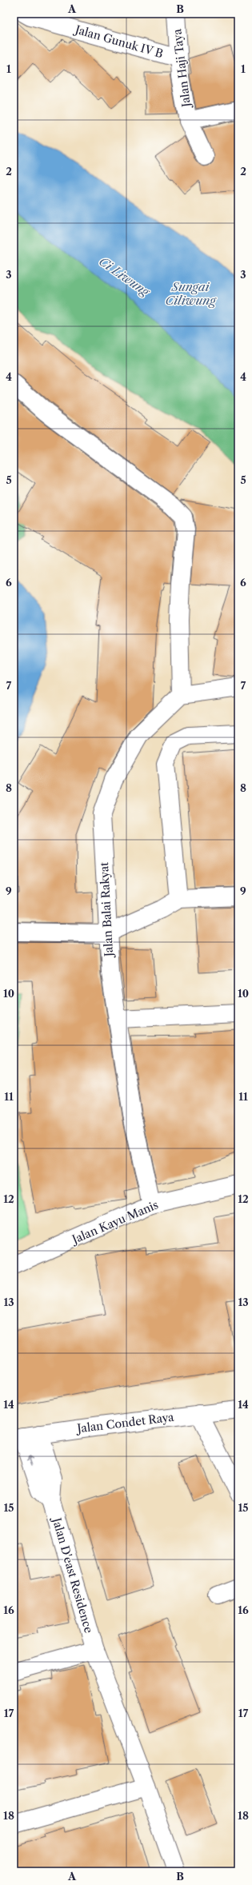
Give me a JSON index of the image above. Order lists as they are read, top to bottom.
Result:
{
  "streets": {
    "street": [
      "Jalan Gunuk IV B",
      "Jalan Haji Taya",
      "Jalan Balai Rakyat",
      "Jalan Kayu Manis",
      "Jalan Condet Raya",
      "Jalan D'east Residence"
    ]
  },
  "crossings": [
    ["Jalan Gunuk IV B", "Jalan Haji Taya"],
    ["Jalan Balai Rakyat", "Jalan Kayu Manis"],
    ["Jalan Condet Raya", "Jalan D'east Residence"]
  ],
  "water": ["Ci Liwung", "Sungai Ciliwung"],
  "grid": {
    "columns": ["A", "B"],
    "rows": [
      "1",
      "2",
      "3",
      "4",
      "5",
      "6",
      "7",
      "8",
      "9",
      "10",
      "11",
      "12",
      "13",
      "14",
      "15",
      "16",
      "17",
      "18"
    ]
  }
}
